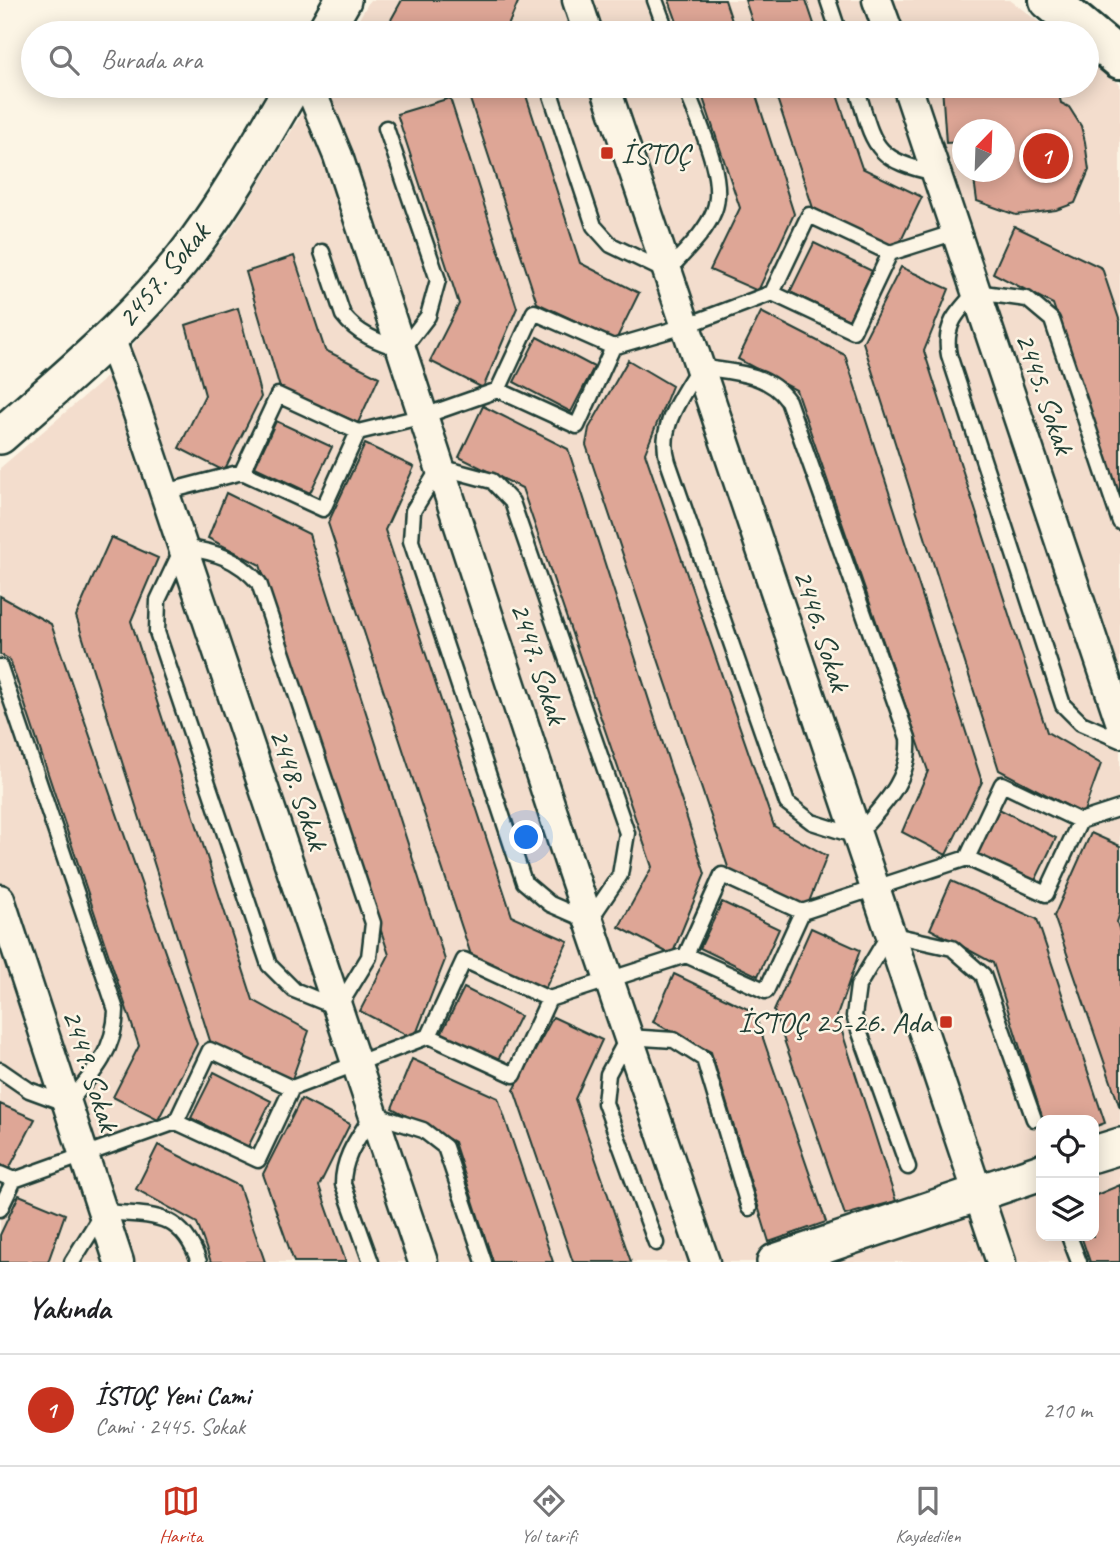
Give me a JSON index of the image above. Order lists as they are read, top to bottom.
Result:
{
  "streets": {
    "street": [
      "2457. Sokak",
      "2445. Sokak",
      "2446. Sokak",
      "2447. Sokak",
      "2448. Sokak",
      "2449. Sokak"
    ]
  },
  "crossings": [
    ["2457. Sokak", "2448. Sokak"]
  ],
  "places": {
    "transit": ["İSTOÇ", "İSTOÇ 25-26. Ada"]
  },
  "north": "top right",
  "page": {
    "search": "Burada ara",
    "pins": "1",
    "heading": "Yakında",
    "list": [
      {
        "mark": "1",
        "name": "İSTOÇ Yeni Cami",
        "note": "Cami · 2445. Sokak",
        "value": "210 m"
      }
    ],
    "nav": ["Harita", "Yol tarifi", "Kaydedilen"]
  }
}
